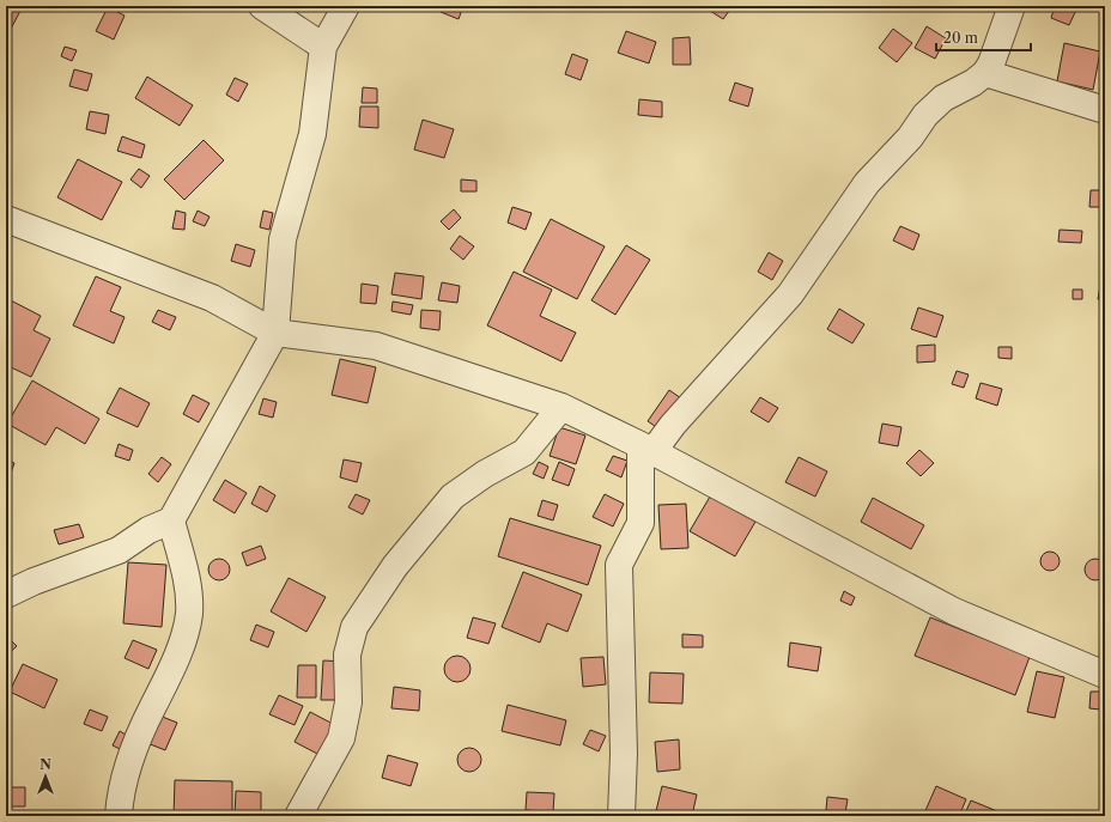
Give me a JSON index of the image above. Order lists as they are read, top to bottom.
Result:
{
  "scale_bar": "20 m",
  "north": "top"
}
